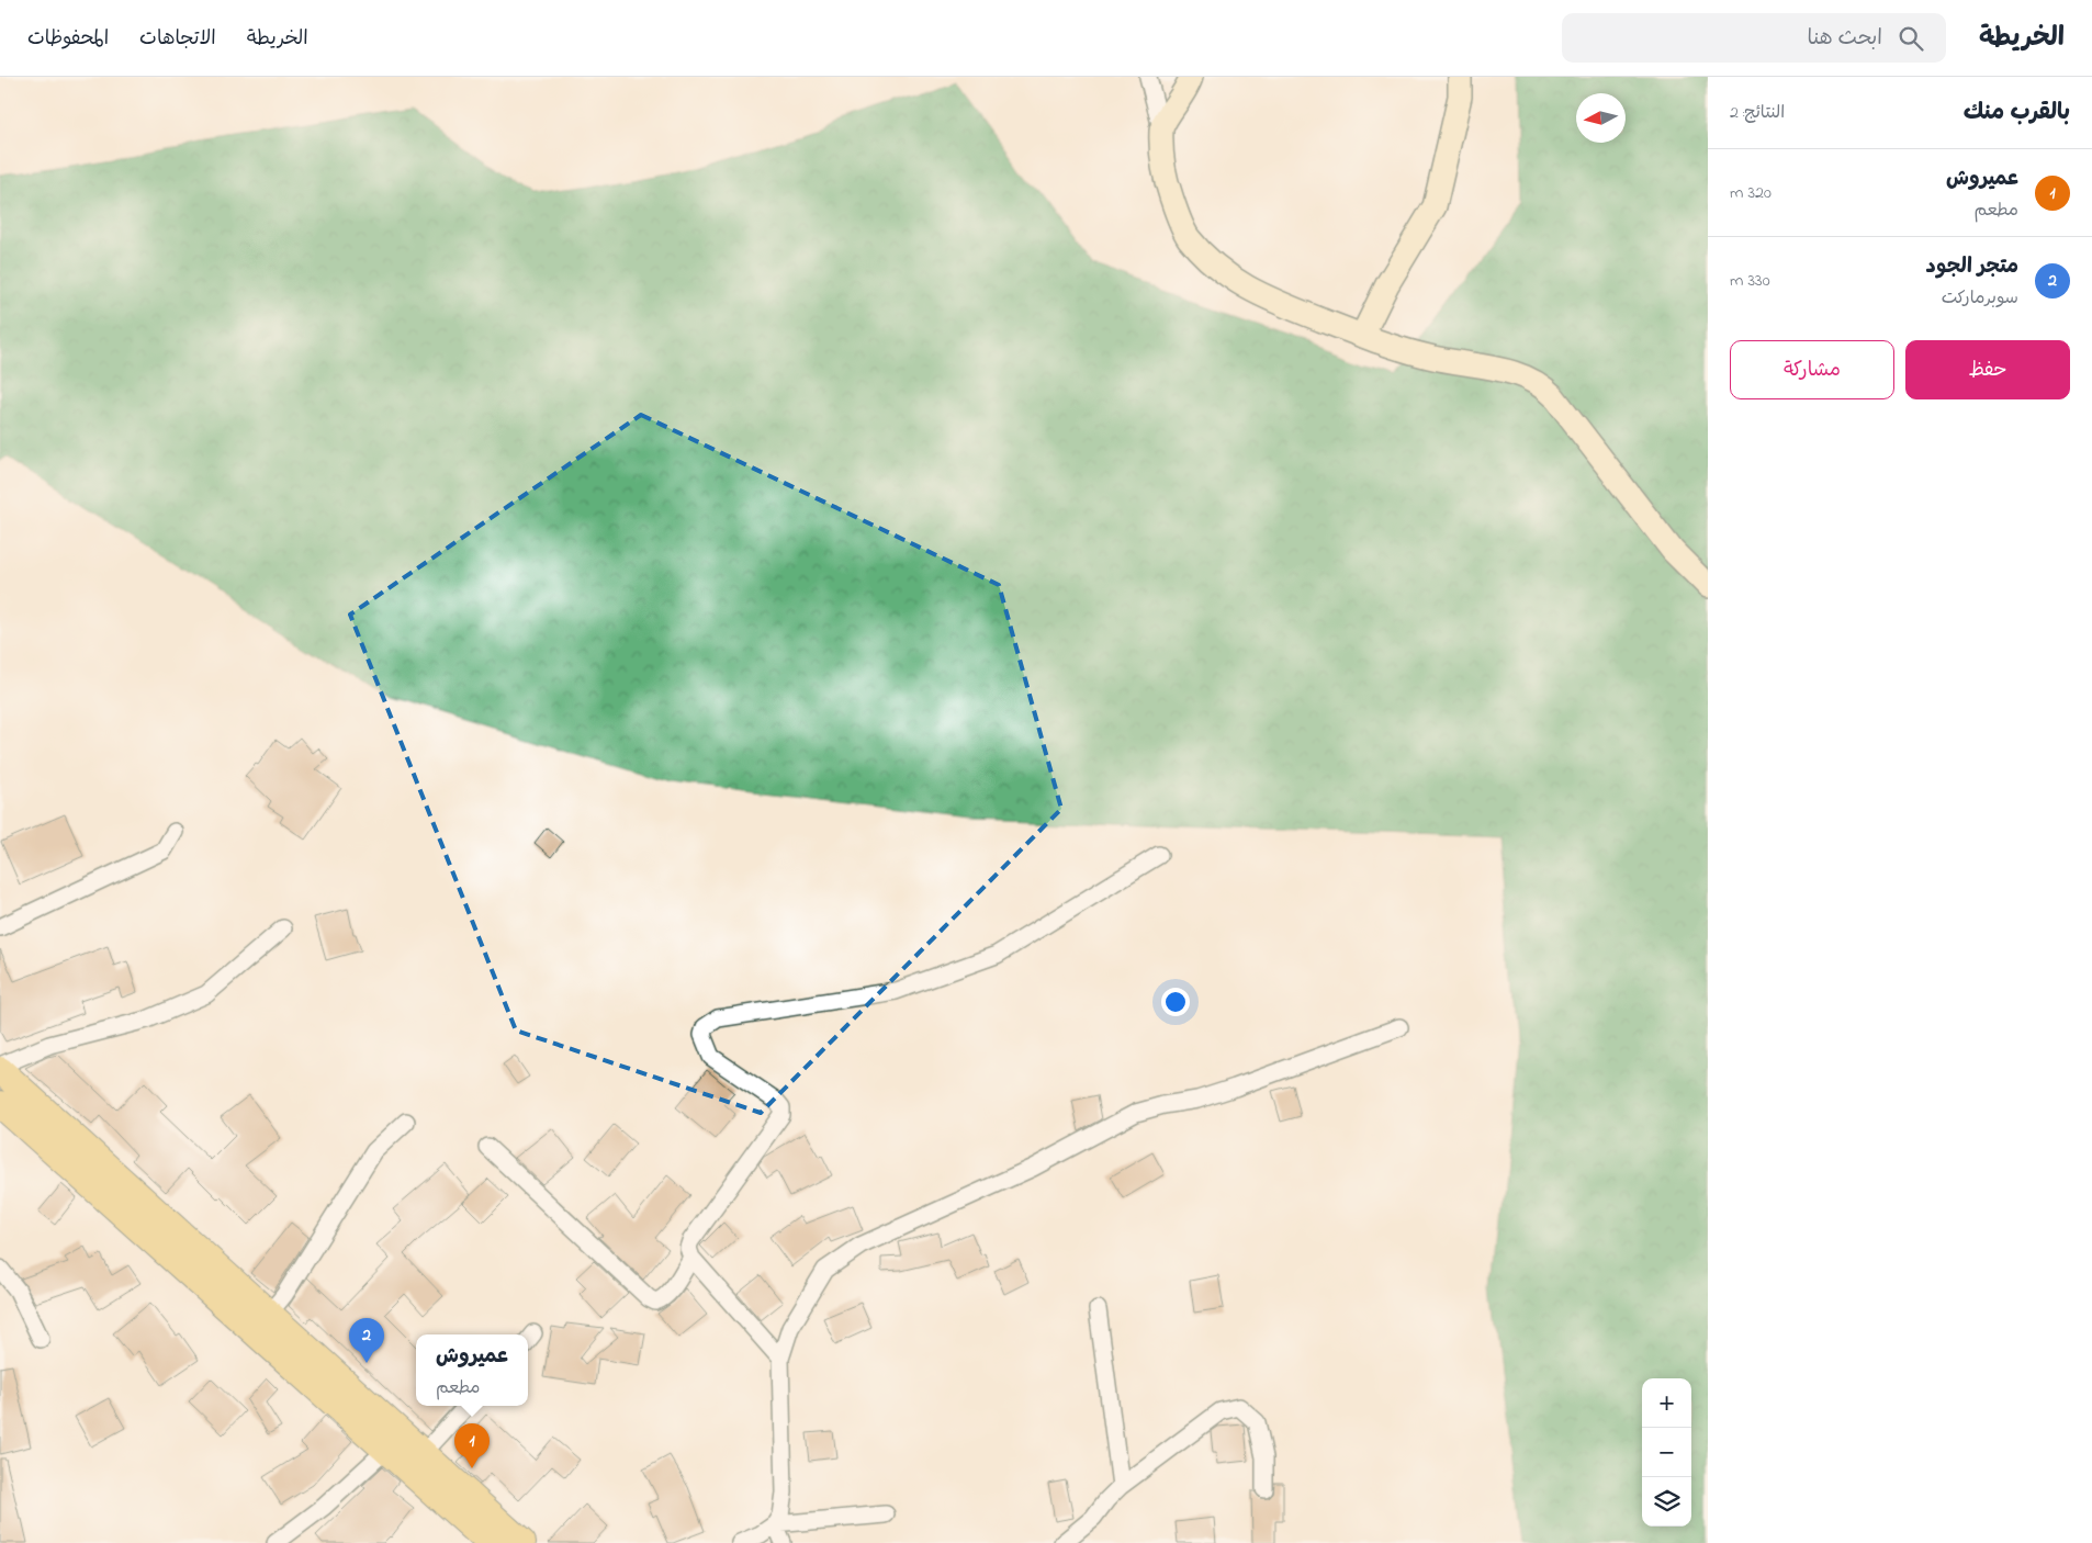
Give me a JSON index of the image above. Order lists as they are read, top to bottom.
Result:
{
  "north": "left",
  "page": {
    "header": "الخريطة",
    "search": "ابحث هنا",
    "nav": ["الخريطة", "الاتجاهات", "المحفوظات"],
    "heading": ["بالقرب منك", "النتائج: 2"],
    "list": [
      {
        "mark": "1",
        "name": "عميروش",
        "note": "مطعم",
        "value": "320 m"
      },
      {
        "mark": "2",
        "name": "متجر الجود",
        "note": "سوبرماركت",
        "value": "330 m"
      }
    ],
    "buttons": ["حفظ", "مشاركة"],
    "pins": ["2", "1"],
    "popup": ["عميروش", "مطعم"],
    "map_buttons": ["+", "−"]
  }
}
